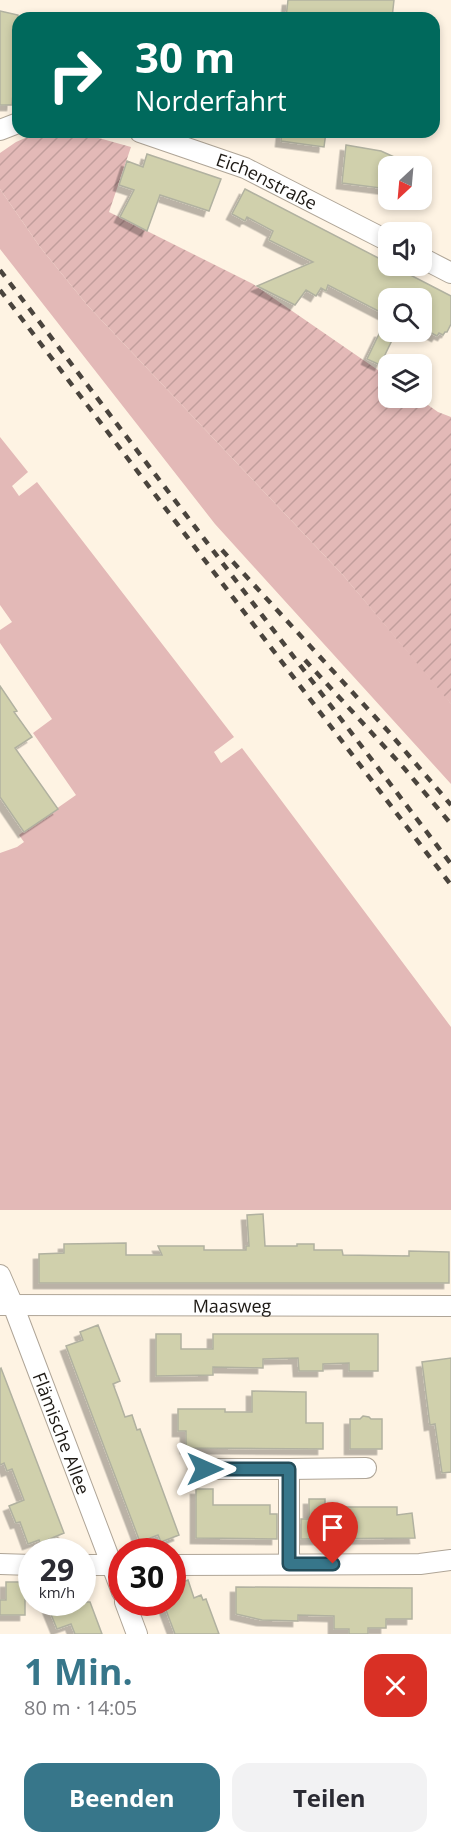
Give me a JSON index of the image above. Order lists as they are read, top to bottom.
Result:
{
  "streets": {
    "street": ["Eichenstraße", "Maasweg", "Flämische Allee"]
  },
  "crossings": [
    ["Maasweg", "Flämische Allee"]
  ],
  "north": "bottom left",
  "page": {
    "turn": ["30 m", "Norderfahrt"],
    "speed": "29 km/h",
    "limit": "30",
    "heading": ["1 Min.", "80 m · 14:05"],
    "buttons": ["Beenden", "Teilen"]
  }
}
